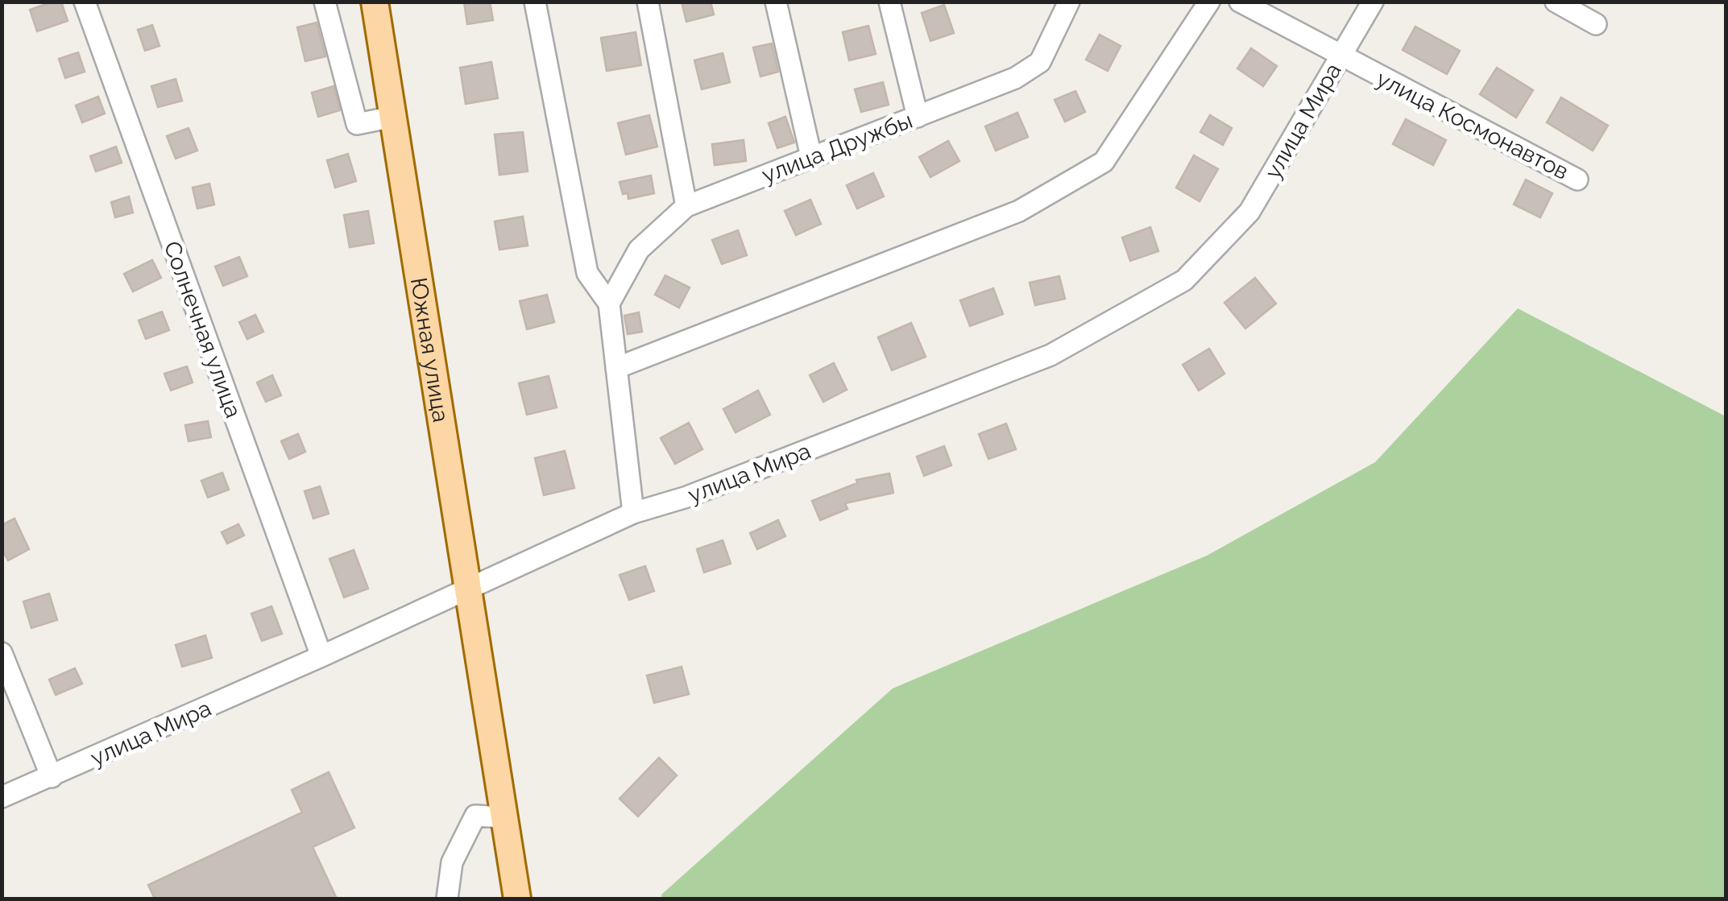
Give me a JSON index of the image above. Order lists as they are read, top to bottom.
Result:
{
  "streets": {
    "main road": ["Южная улица"],
    "street": [
      "улица Мира",
      "улица Космонавтов",
      "улица Дружбы",
      "Солнечная улица"
    ]
  },
  "crossings": [
    ["улица Мира", "улица Космонавтов"],
    ["улица Мира", "Солнечная улица"],
    ["улица Мира", "Южная улица"]
  ]
}
